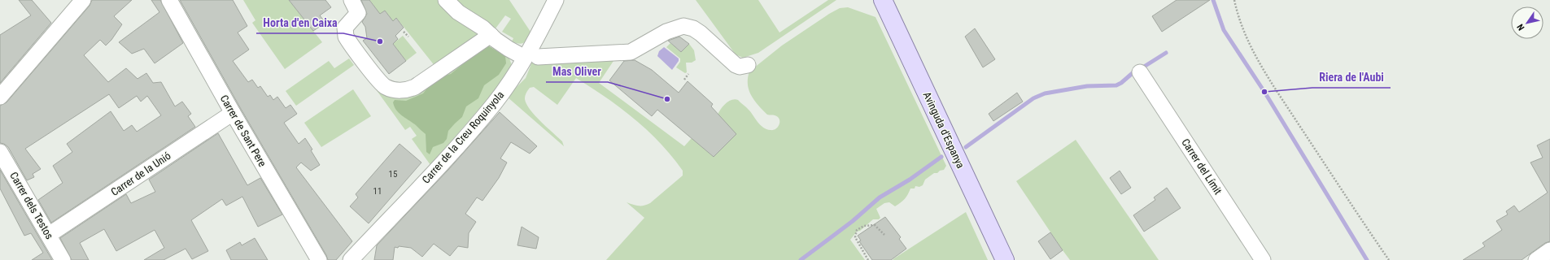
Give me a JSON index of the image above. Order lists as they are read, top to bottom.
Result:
{
  "streets": {
    "main road": ["Avinguda d'Espanya"],
    "street": [
      "Carrer de Sant Pere",
      "Carrer de la Creu Roquinyola",
      "Carrer del Límit",
      "Carrer de la Unió",
      "Carrer dels Testos"
    ]
  },
  "crossings": [
    ["Carrer de Sant Pere", "Carrer de la Unió"],
    ["Carrer de la Unió", "Carrer dels Testos"]
  ],
  "places": ["Horta d'en Caixa", "Riera de l'Aubi", "Mas Oliver"],
  "house_numbers": ["15", "11"],
  "north": "bottom left"
}
